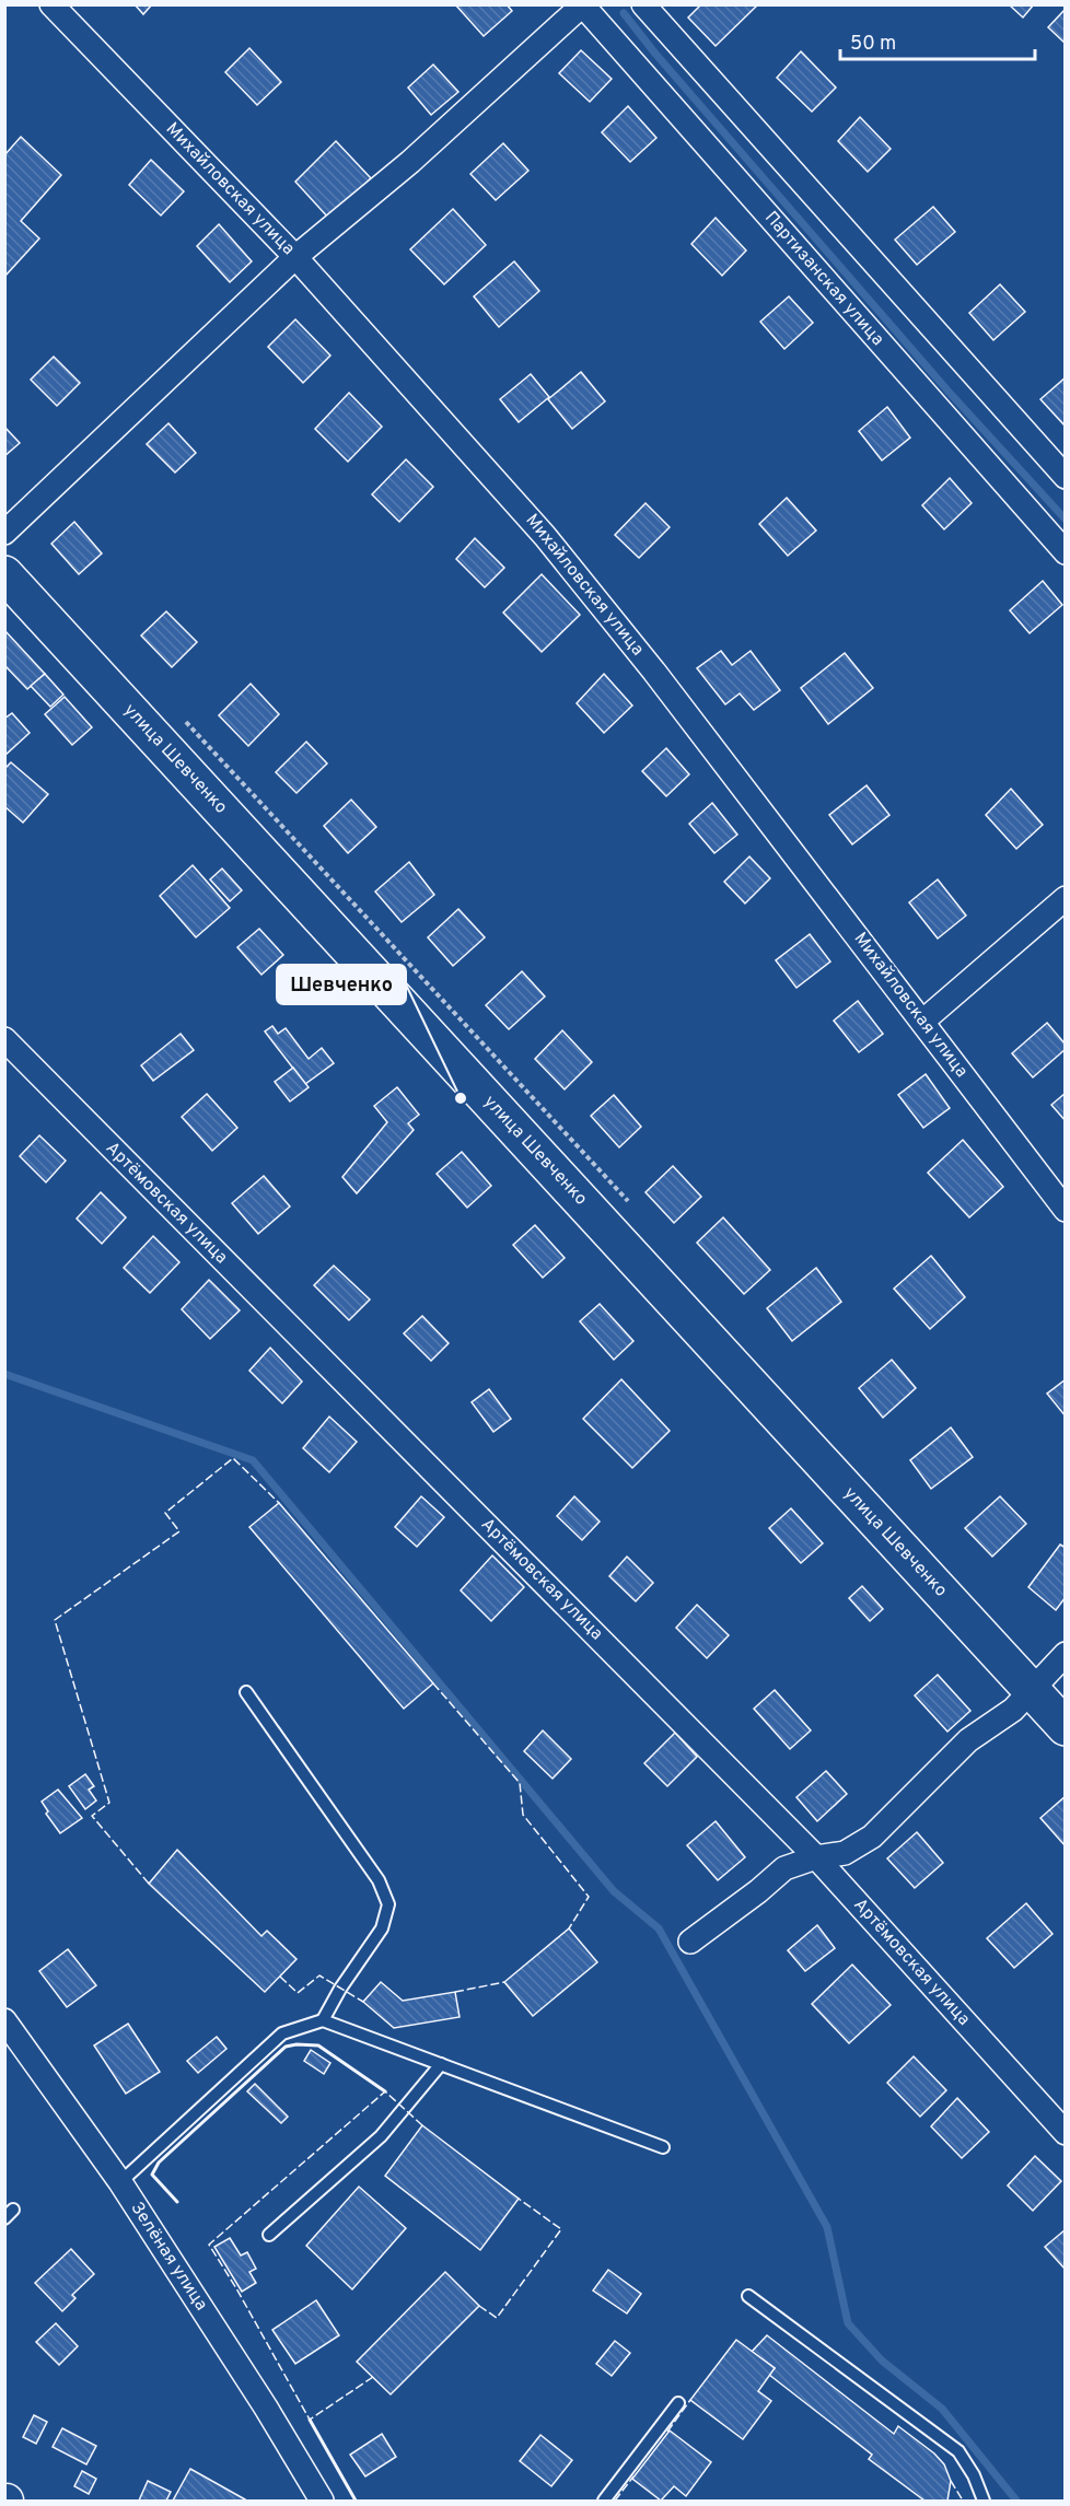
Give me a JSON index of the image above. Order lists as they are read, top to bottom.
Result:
{
  "streets": {
    "main road": ["улица Шевченко"],
    "street": [
      "Михайловская улица",
      "Партизанская улица",
      "Артёмовская улица",
      "Зелёная улица"
    ]
  },
  "places": ["Шевченко"],
  "scale_bar": "50 m"
}
